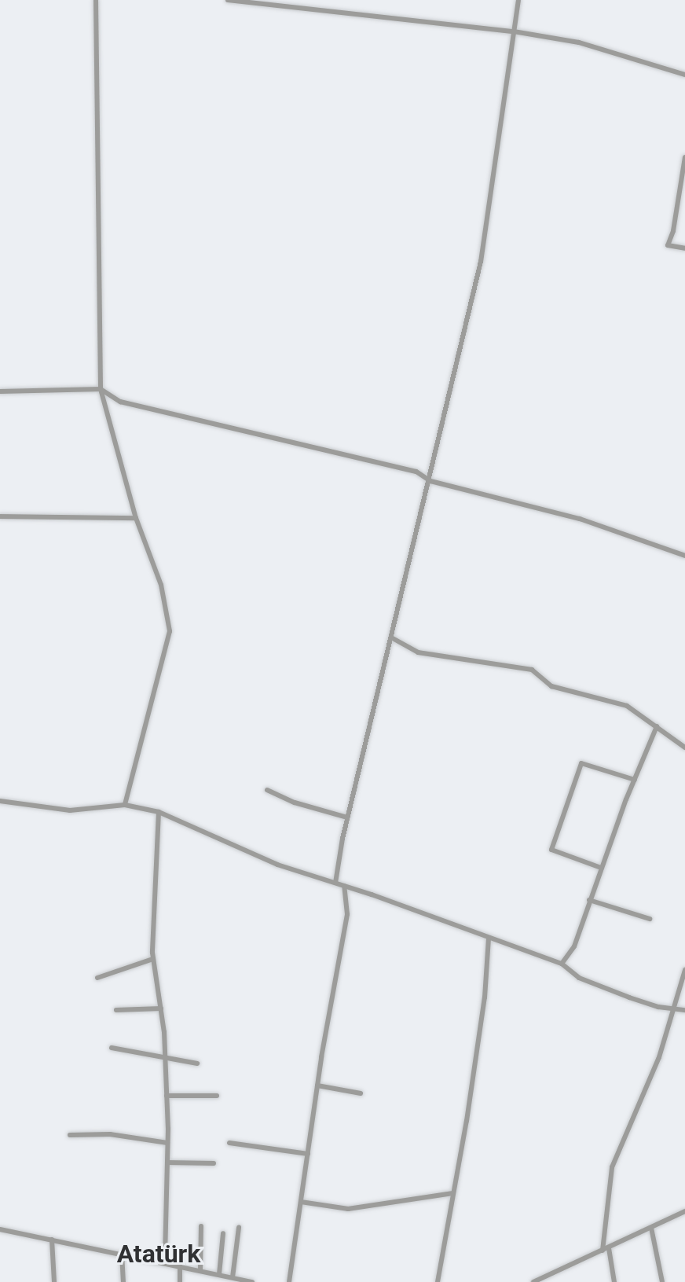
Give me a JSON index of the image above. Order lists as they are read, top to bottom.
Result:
{
  "districts": ["Atatürk"]
}
